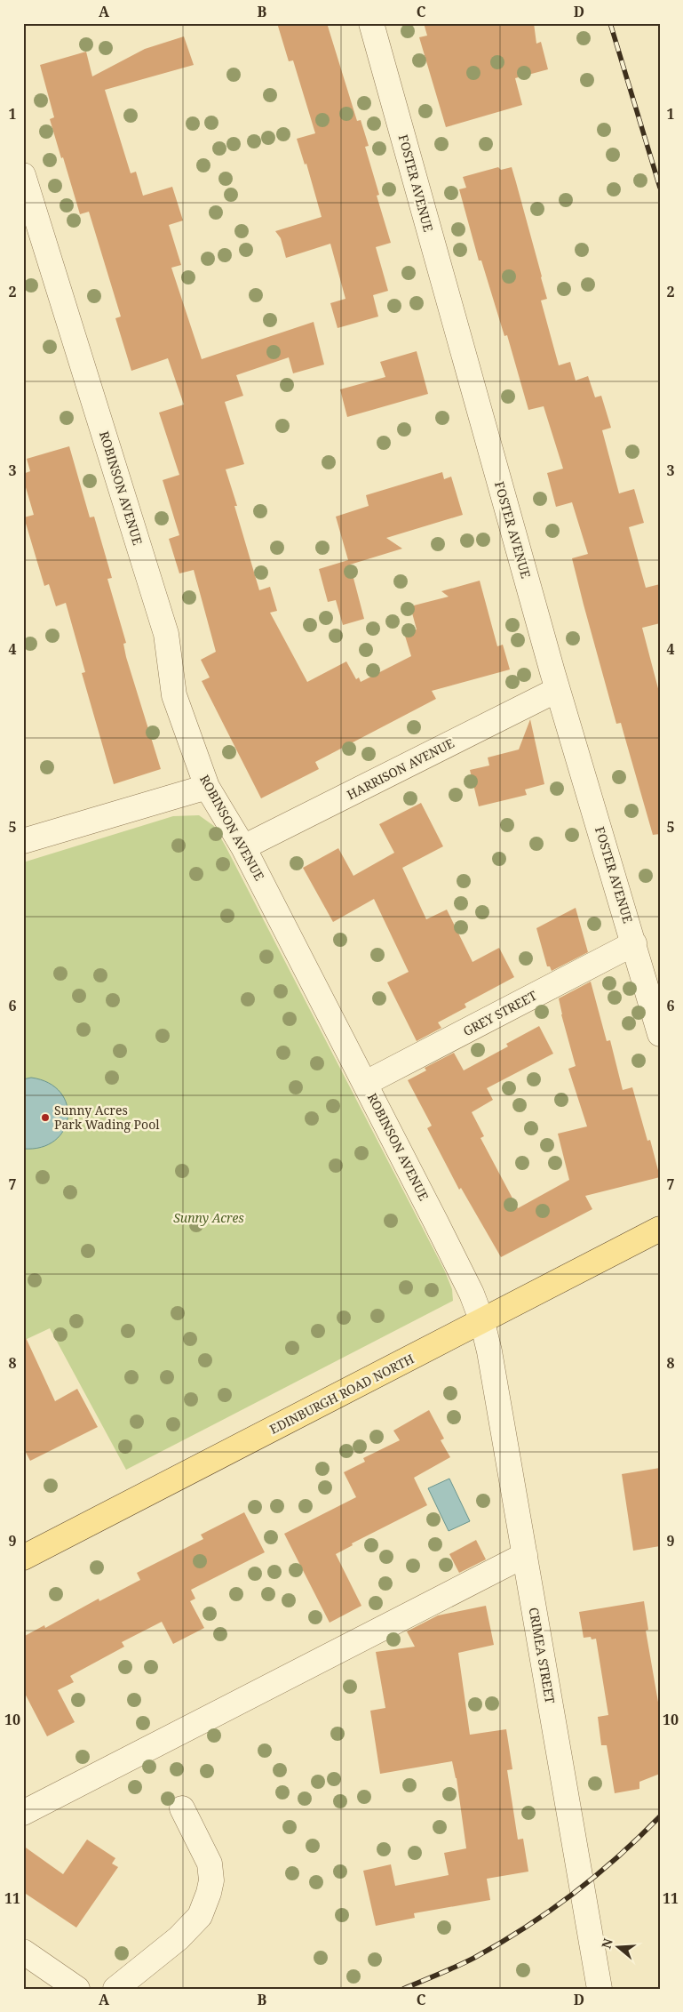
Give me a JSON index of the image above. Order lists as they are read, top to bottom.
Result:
{
  "streets": {
    "main road": ["EDINBURGH ROAD NORTH"],
    "street": [
      "FOSTER AVENUE",
      "ROBINSON AVENUE",
      "HARRISON AVENUE",
      "GREY STREET",
      "CRIMEA STREET"
    ]
  },
  "crossings": [
    ["FOSTER AVENUE", "HARRISON AVENUE"],
    ["FOSTER AVENUE", "GREY STREET"],
    ["ROBINSON AVENUE", "HARRISON AVENUE"],
    ["ROBINSON AVENUE", "GREY STREET"],
    ["ROBINSON AVENUE", "EDINBURGH ROAD NORTH"],
    ["ROBINSON AVENUE", "CRIMEA STREET"],
    ["EDINBURGH ROAD NORTH", "CRIMEA STREET"]
  ],
  "parks": ["Sunny Acres"],
  "places": ["Sunny Acres Park Wading Pool"],
  "north": "left",
  "grid": {
    "columns": [
      "A",
      "B",
      "C",
      "D"
    ],
    "rows": [
      "1",
      "2",
      "3",
      "4",
      "5",
      "6",
      "7",
      "8",
      "9",
      "10",
      "11"
    ]
  }
}
